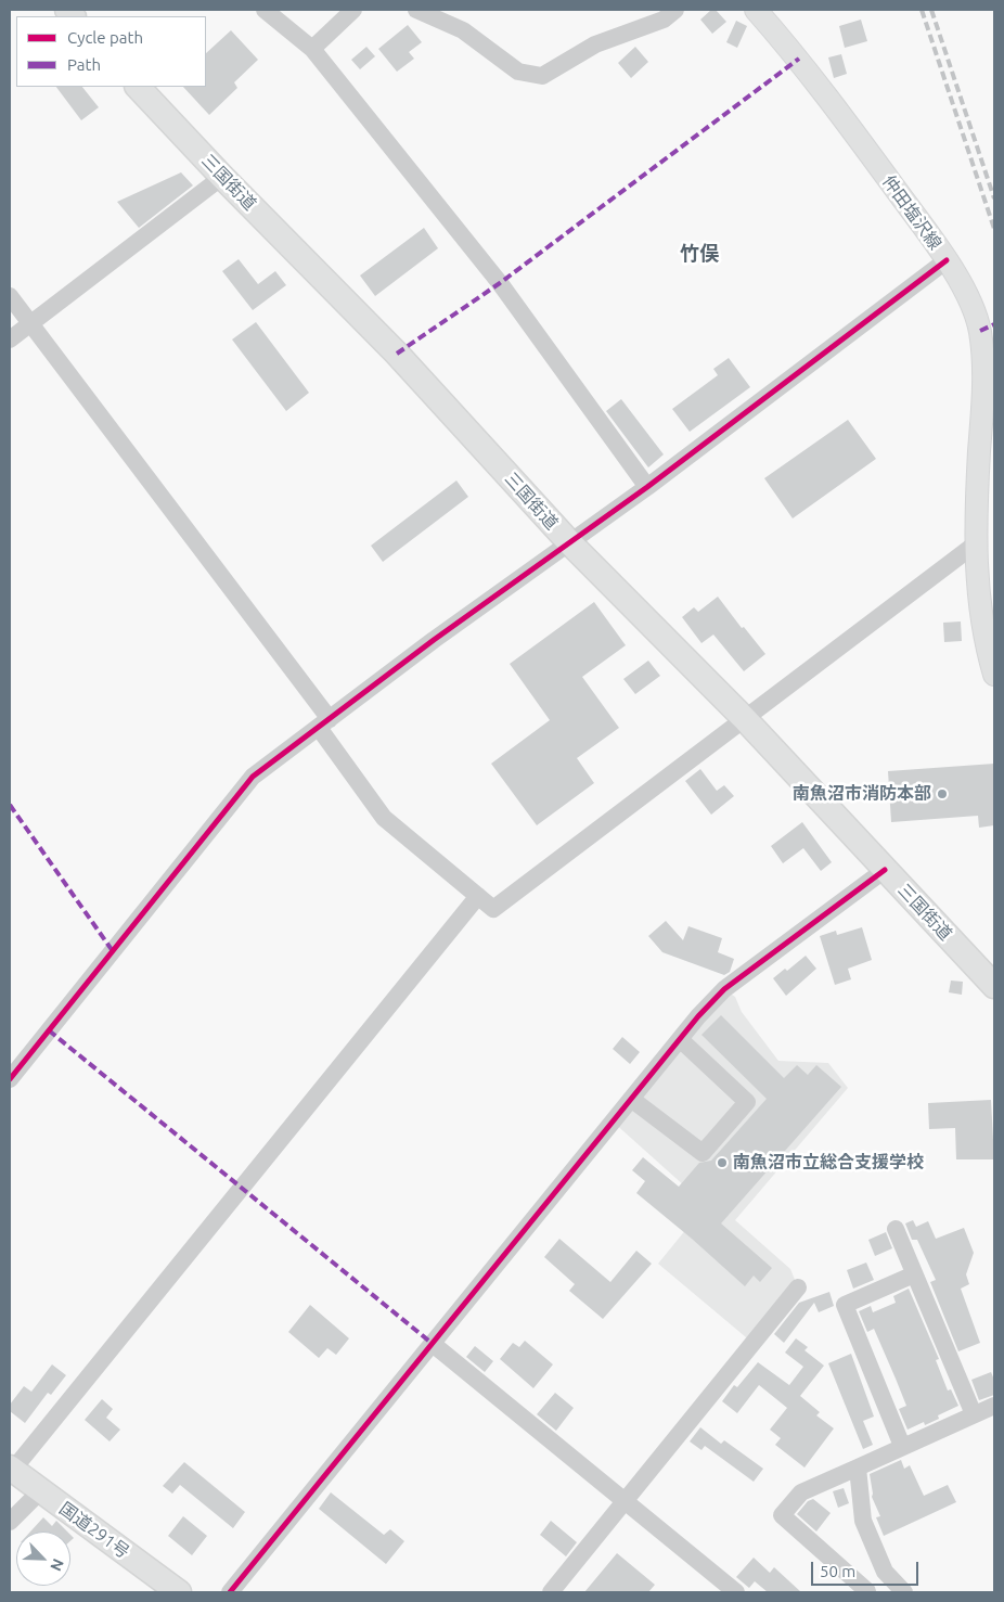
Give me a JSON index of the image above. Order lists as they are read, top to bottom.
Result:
{
  "streets": {
    "highway": ["三国街道", "国道291号"],
    "main road": ["仲田塩沢線"]
  },
  "districts": ["竹俣"],
  "places": ["南魚沼市消防本部", "南魚沼市立総合支援学校"],
  "legend": ["Cycle path", "Path"],
  "scale_bar": "50 m",
  "north": "bottom right"
}
